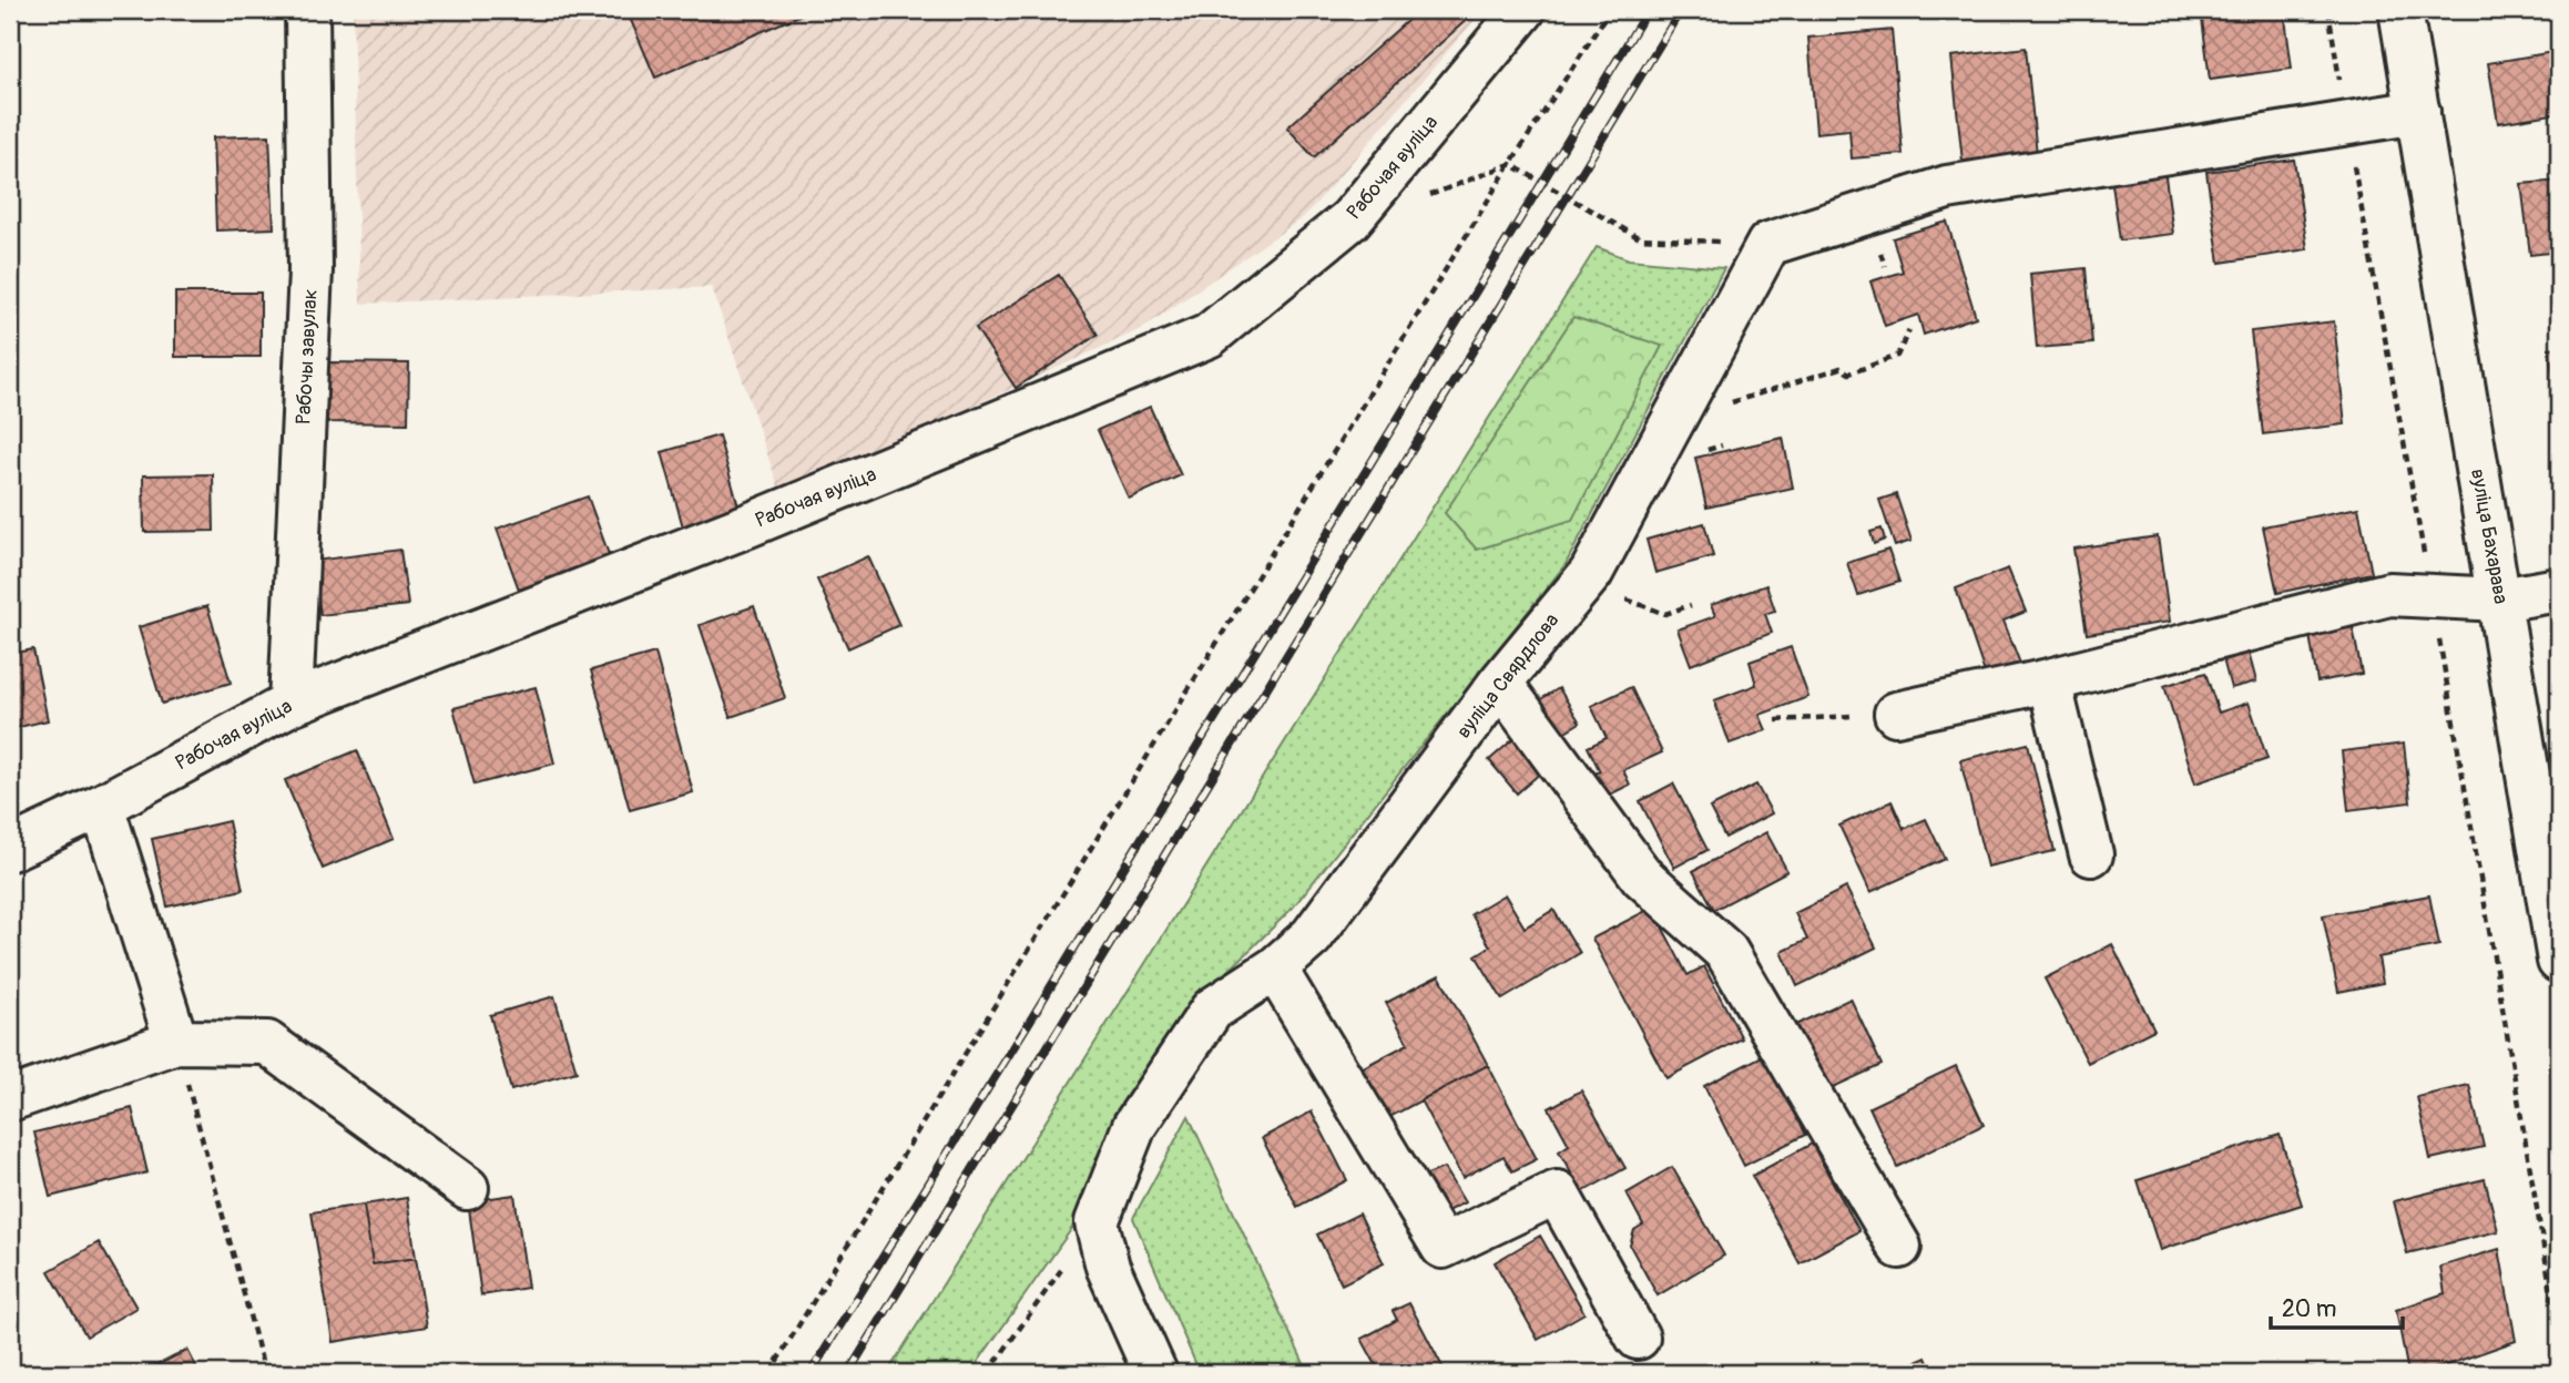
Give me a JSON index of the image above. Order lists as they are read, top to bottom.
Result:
{
  "streets": {
    "street": [
      "Рабочая вуліца",
      "Рабочы завулак",
      "вуліца Бахарава",
      "вуліца Свярдлова"
    ]
  },
  "crossings": [
    ["Рабочая вуліца", "Рабочы завулак"]
  ],
  "scale_bar": "20 m"
}
